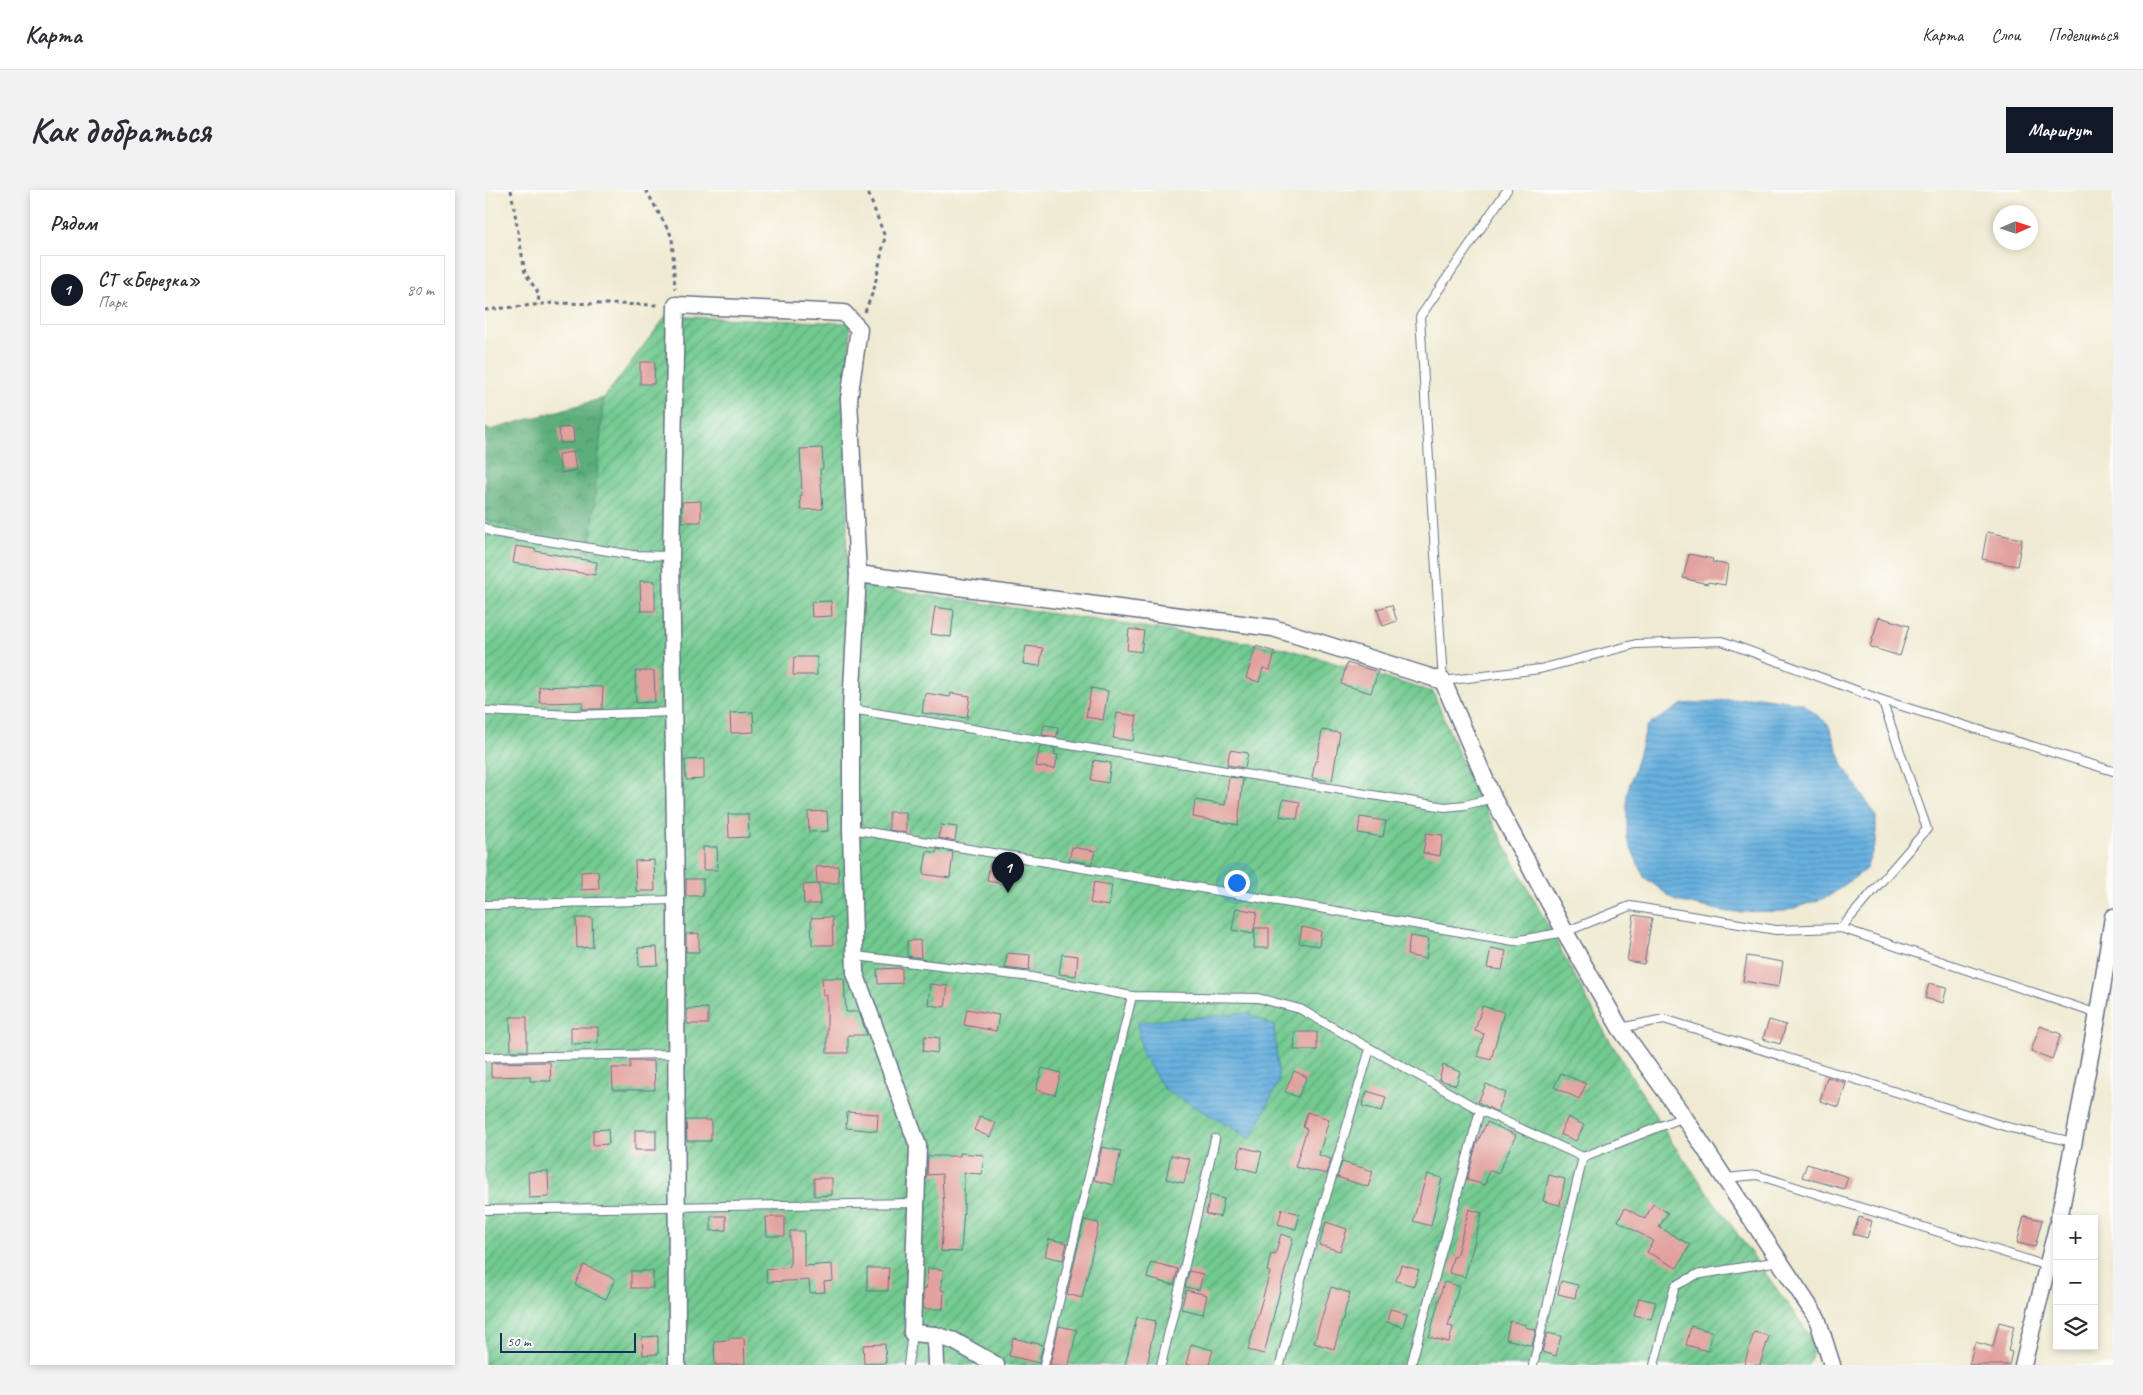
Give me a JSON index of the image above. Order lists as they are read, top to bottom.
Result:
{
  "scale_bar": "50 m",
  "north": "right",
  "page": {
    "header": "Карта",
    "nav": ["Карта", "Слои", "Поделиться"],
    "buttons": "Маршрут",
    "title": "Как добраться",
    "heading": "Рядом",
    "list": [
      {
        "mark": "1",
        "name": "СТ «Березка»",
        "note": "Парк",
        "value": "80 m"
      }
    ],
    "pins": "1",
    "map_buttons": ["+", "−"],
    "scale": "50 m"
  }
}
